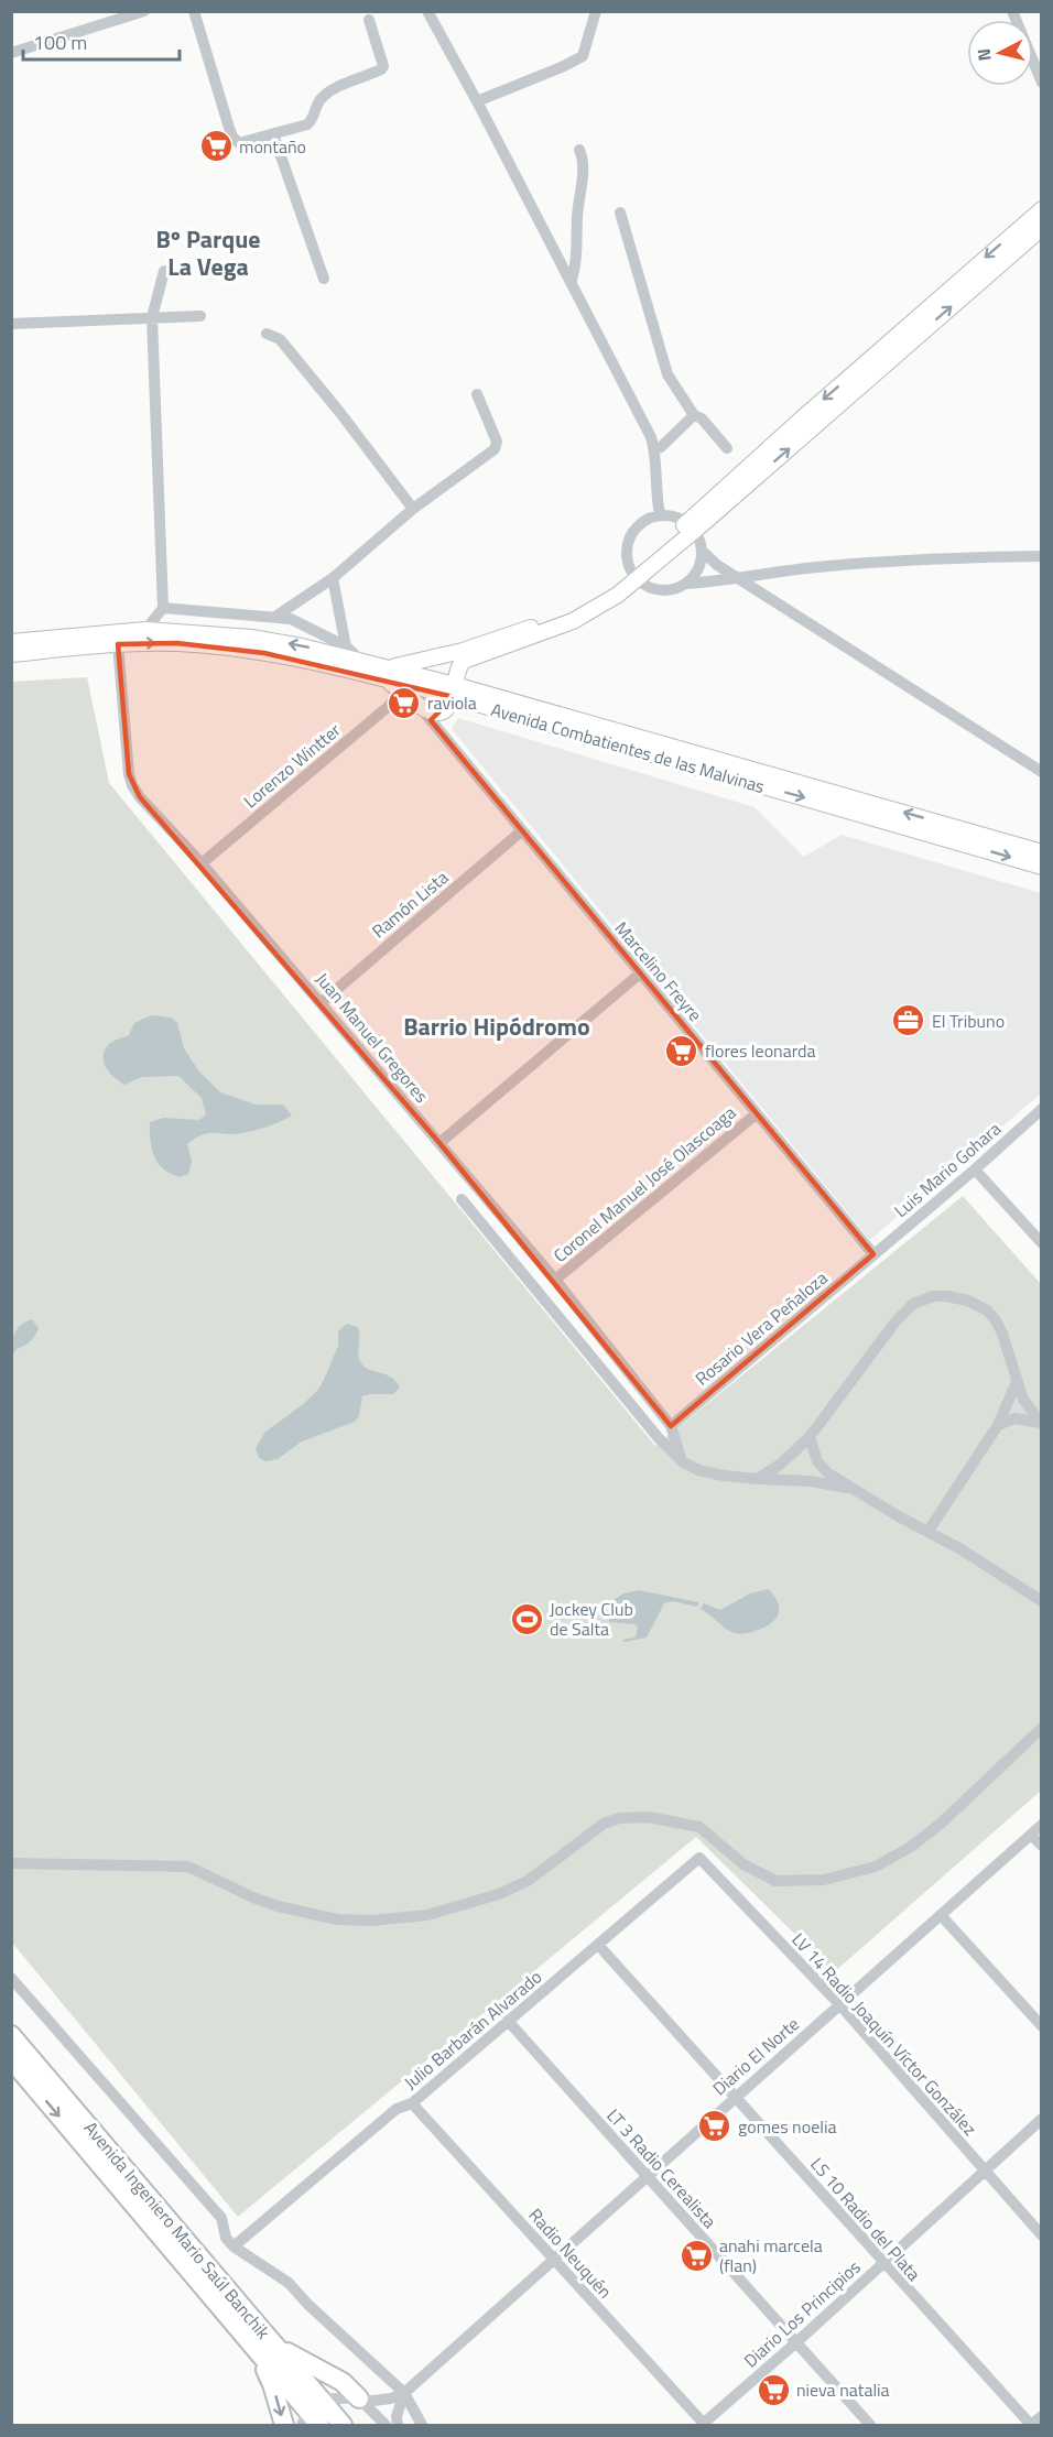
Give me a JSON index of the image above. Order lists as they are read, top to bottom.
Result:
{
  "streets": {
    "highway": ["Avenida Ingeniero Mario Saúl Banchik"],
    "main road": ["Avenida Combatientes de las Malvinas"],
    "street": [
      "Lorenzo Wintter",
      "Ramón Lista",
      "Marcelino Freyre",
      "Juan Manuel Gregores",
      "Luis Mario Gohara",
      "Coronel Manuel José Olascoaga",
      "Rosario Vera Peñaloza",
      "Julio Barbarán Alvarado",
      "LV 14 Radio Joaquín Víctor González",
      "Diario El Norte",
      "LT 3 Radio Cerealista",
      "LS 10 Radio del Plata",
      "Radio Neuquén",
      "Diario Los Principios"
    ]
  },
  "crossings": [
    ["Avenida Combatientes de las Malvinas", "Juan Manuel Gregores"],
    ["Lorenzo Wintter", "Juan Manuel Gregores"],
    ["Ramón Lista", "Marcelino Freyre"],
    ["Ramón Lista", "Juan Manuel Gregores"],
    ["Marcelino Freyre", "Luis Mario Gohara"],
    ["Marcelino Freyre", "Coronel Manuel José Olascoaga"],
    ["Marcelino Freyre", "Rosario Vera Peñaloza"],
    ["Juan Manuel Gregores", "Coronel Manuel José Olascoaga"],
    ["Juan Manuel Gregores", "Rosario Vera Peñaloza"],
    ["Luis Mario Gohara", "Rosario Vera Peñaloza"],
    ["Julio Barbarán Alvarado", "LV 14 Radio Joaquín Víctor González"],
    ["Julio Barbarán Alvarado", "LT 3 Radio Cerealista"],
    ["Julio Barbarán Alvarado", "LS 10 Radio del Plata"],
    ["Julio Barbarán Alvarado", "Radio Neuquén"],
    ["LV 14 Radio Joaquín Víctor González", "Diario El Norte"],
    ["LV 14 Radio Joaquín Víctor González", "Diario Los Principios"],
    ["Diario El Norte", "LT 3 Radio Cerealista"],
    ["Diario El Norte", "LS 10 Radio del Plata"],
    ["Diario El Norte", "Radio Neuquén"],
    ["LT 3 Radio Cerealista", "Diario Los Principios"],
    ["LS 10 Radio del Plata", "Diario Los Principios"],
    ["Radio Neuquén", "Diario Los Principios"]
  ],
  "districts": ["Bº Parque La Vega", "Barrio Hipódromo"],
  "places": {
    "supermarket": [
      "montaño",
      "raviola",
      "flores leonarda",
      "gomes noelia",
      "anahi marcela (flan)",
      "nieva natalia"
    ],
    "office": ["El Tribuno"],
    "sports": ["Jockey Club de Salta"]
  },
  "scale_bar": "100 m",
  "north": "left"
}
